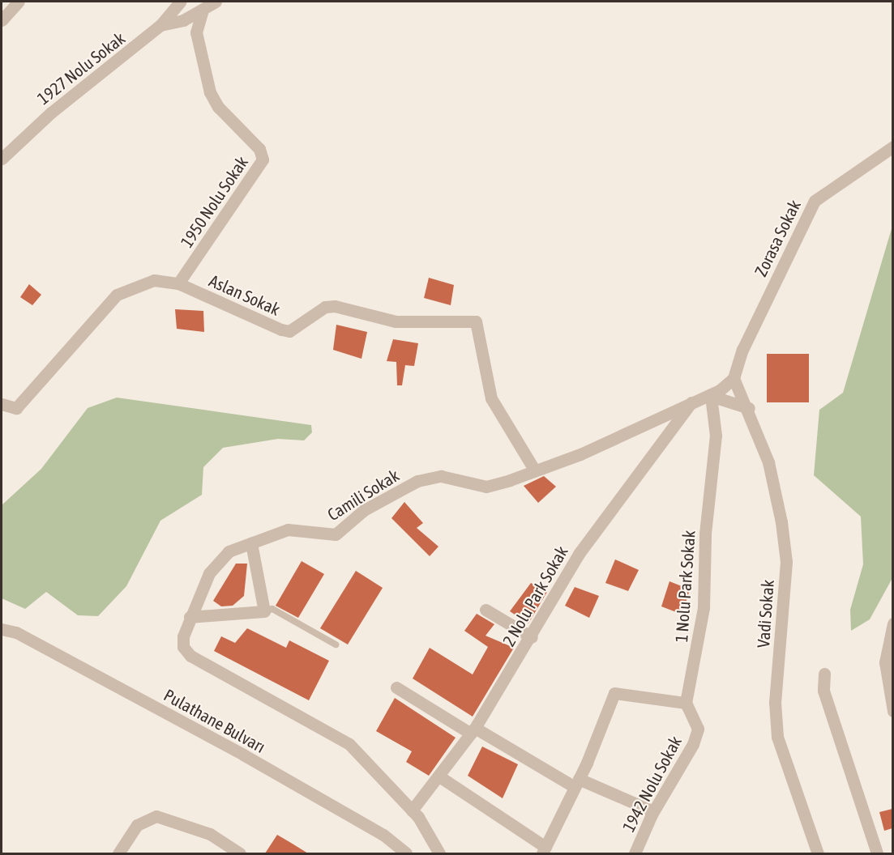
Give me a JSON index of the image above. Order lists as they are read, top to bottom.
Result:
{
  "streets": {
    "street": [
      "1927 Nolu Sokak",
      "1950 Nolu Sokak",
      "Zorasa Sokak",
      "Aslan Sokak",
      "Camili Sokak",
      "1 Nolu Park Sokak",
      "2 Nolu Park Sokak",
      "Vadi Sokak",
      "Pulathane Bulvarı",
      "1942 Nolu Sokak"
    ]
  },
  "crossings": [
    ["1950 Nolu Sokak", "Aslan Sokak"],
    ["Zorasa Sokak", "Camili Sokak"],
    ["Zorasa Sokak", "Vadi Sokak"],
    ["Aslan Sokak", "Camili Sokak"],
    ["Camili Sokak", "1 Nolu Park Sokak"],
    ["Camili Sokak", "2 Nolu Park Sokak"],
    ["Camili Sokak", "Vadi Sokak"],
    ["1 Nolu Park Sokak", "1942 Nolu Sokak"]
  ]
}
